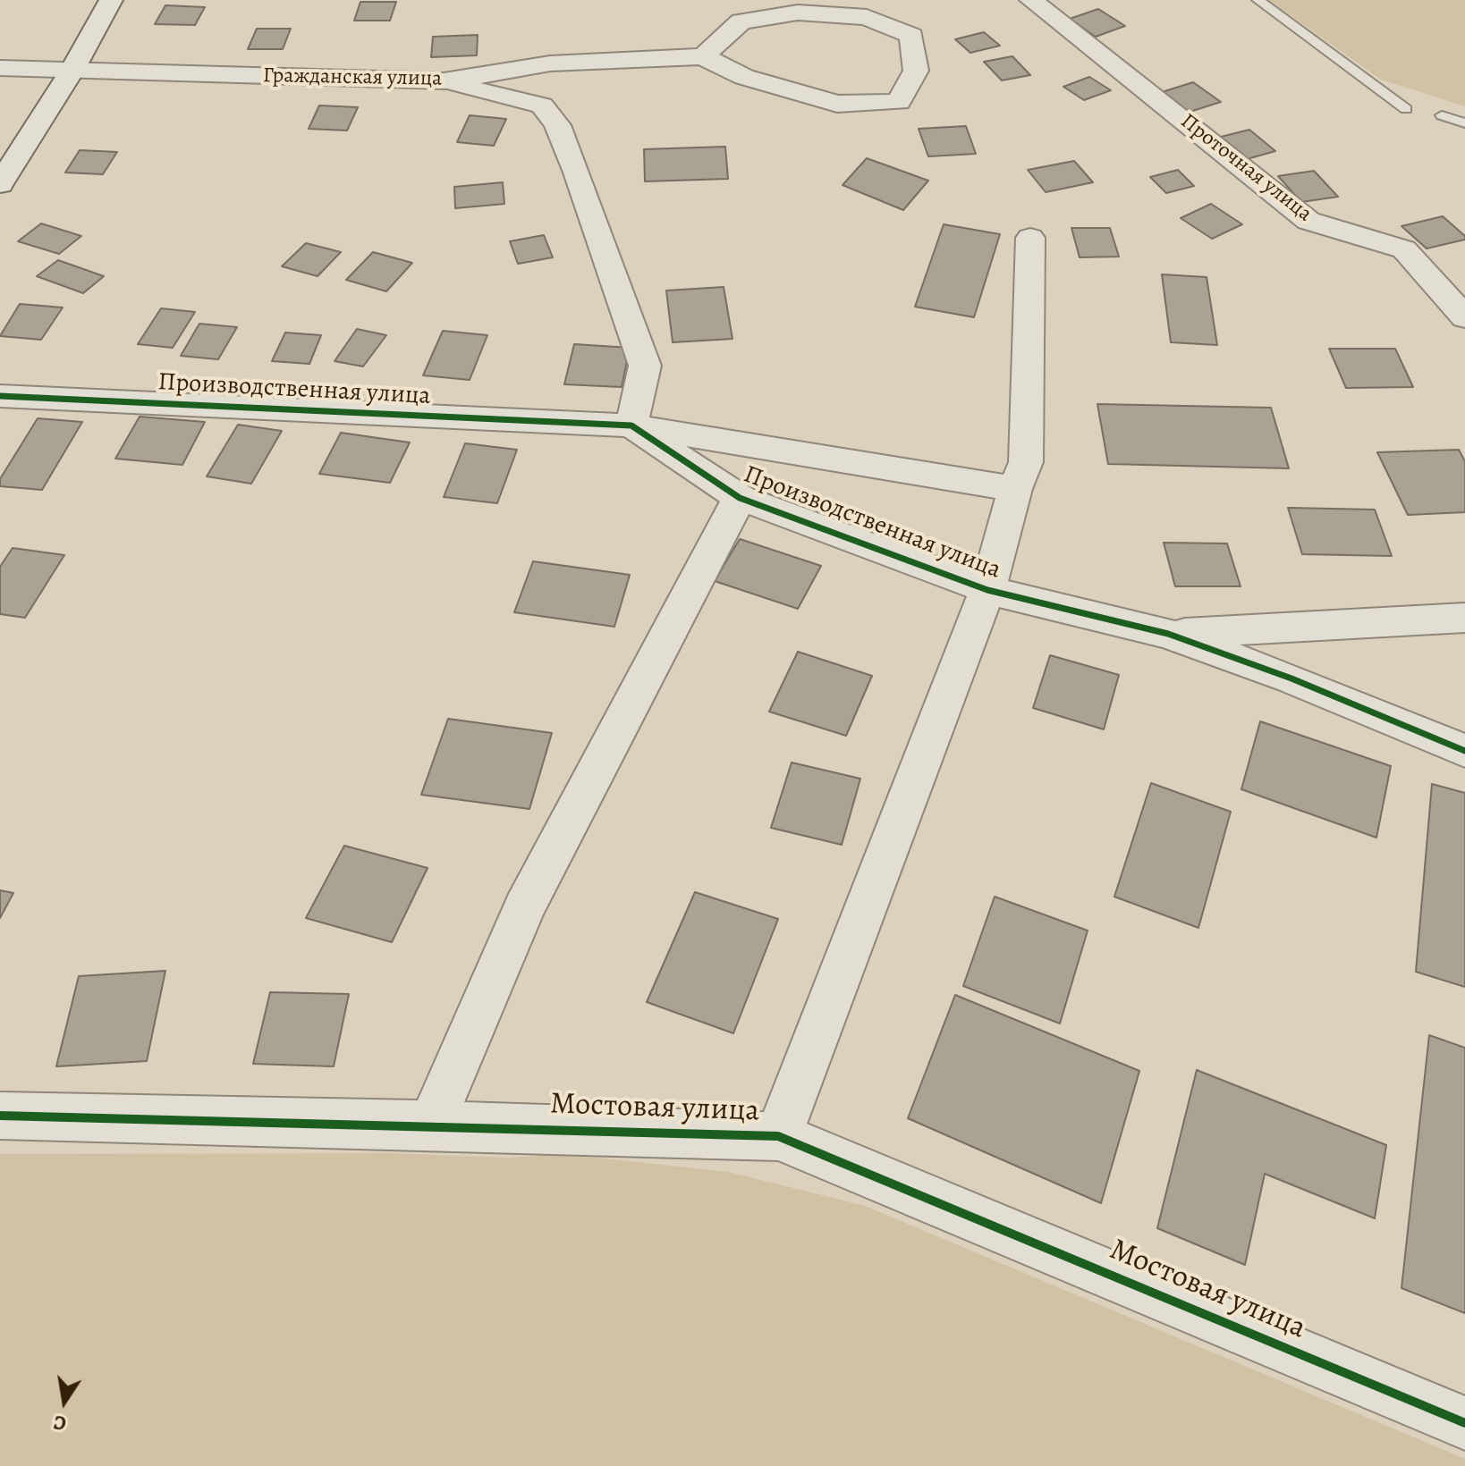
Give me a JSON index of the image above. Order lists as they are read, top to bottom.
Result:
{
  "streets": {
    "street": [
      "Гражданская улица",
      "Проточная улица",
      "Производственная улица",
      "Мостовая улица"
    ]
  },
  "north": "bottom"
}
